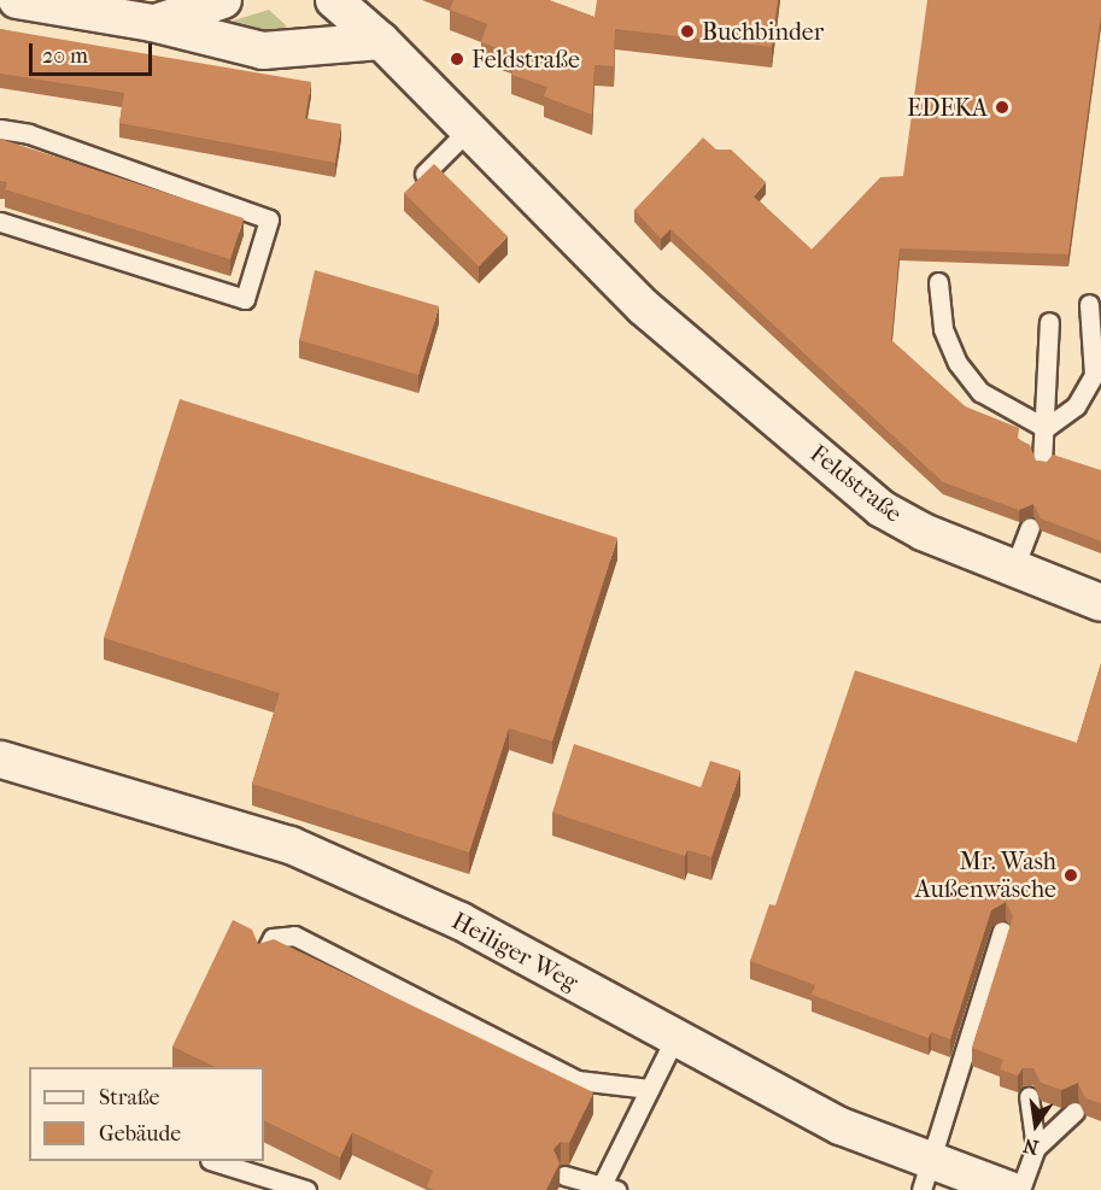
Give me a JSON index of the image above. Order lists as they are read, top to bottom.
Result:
{
  "streets": {
    "street": ["Feldstraße", "Heiliger Weg"]
  },
  "places": [
    "Buchbinder",
    "Feldstraße",
    "EDEKA",
    "Mr. Wash Außenwäsche"
  ],
  "legend": ["Straße", "Gebäude"],
  "scale_bar": "20 m",
  "north": "bottom"
}
